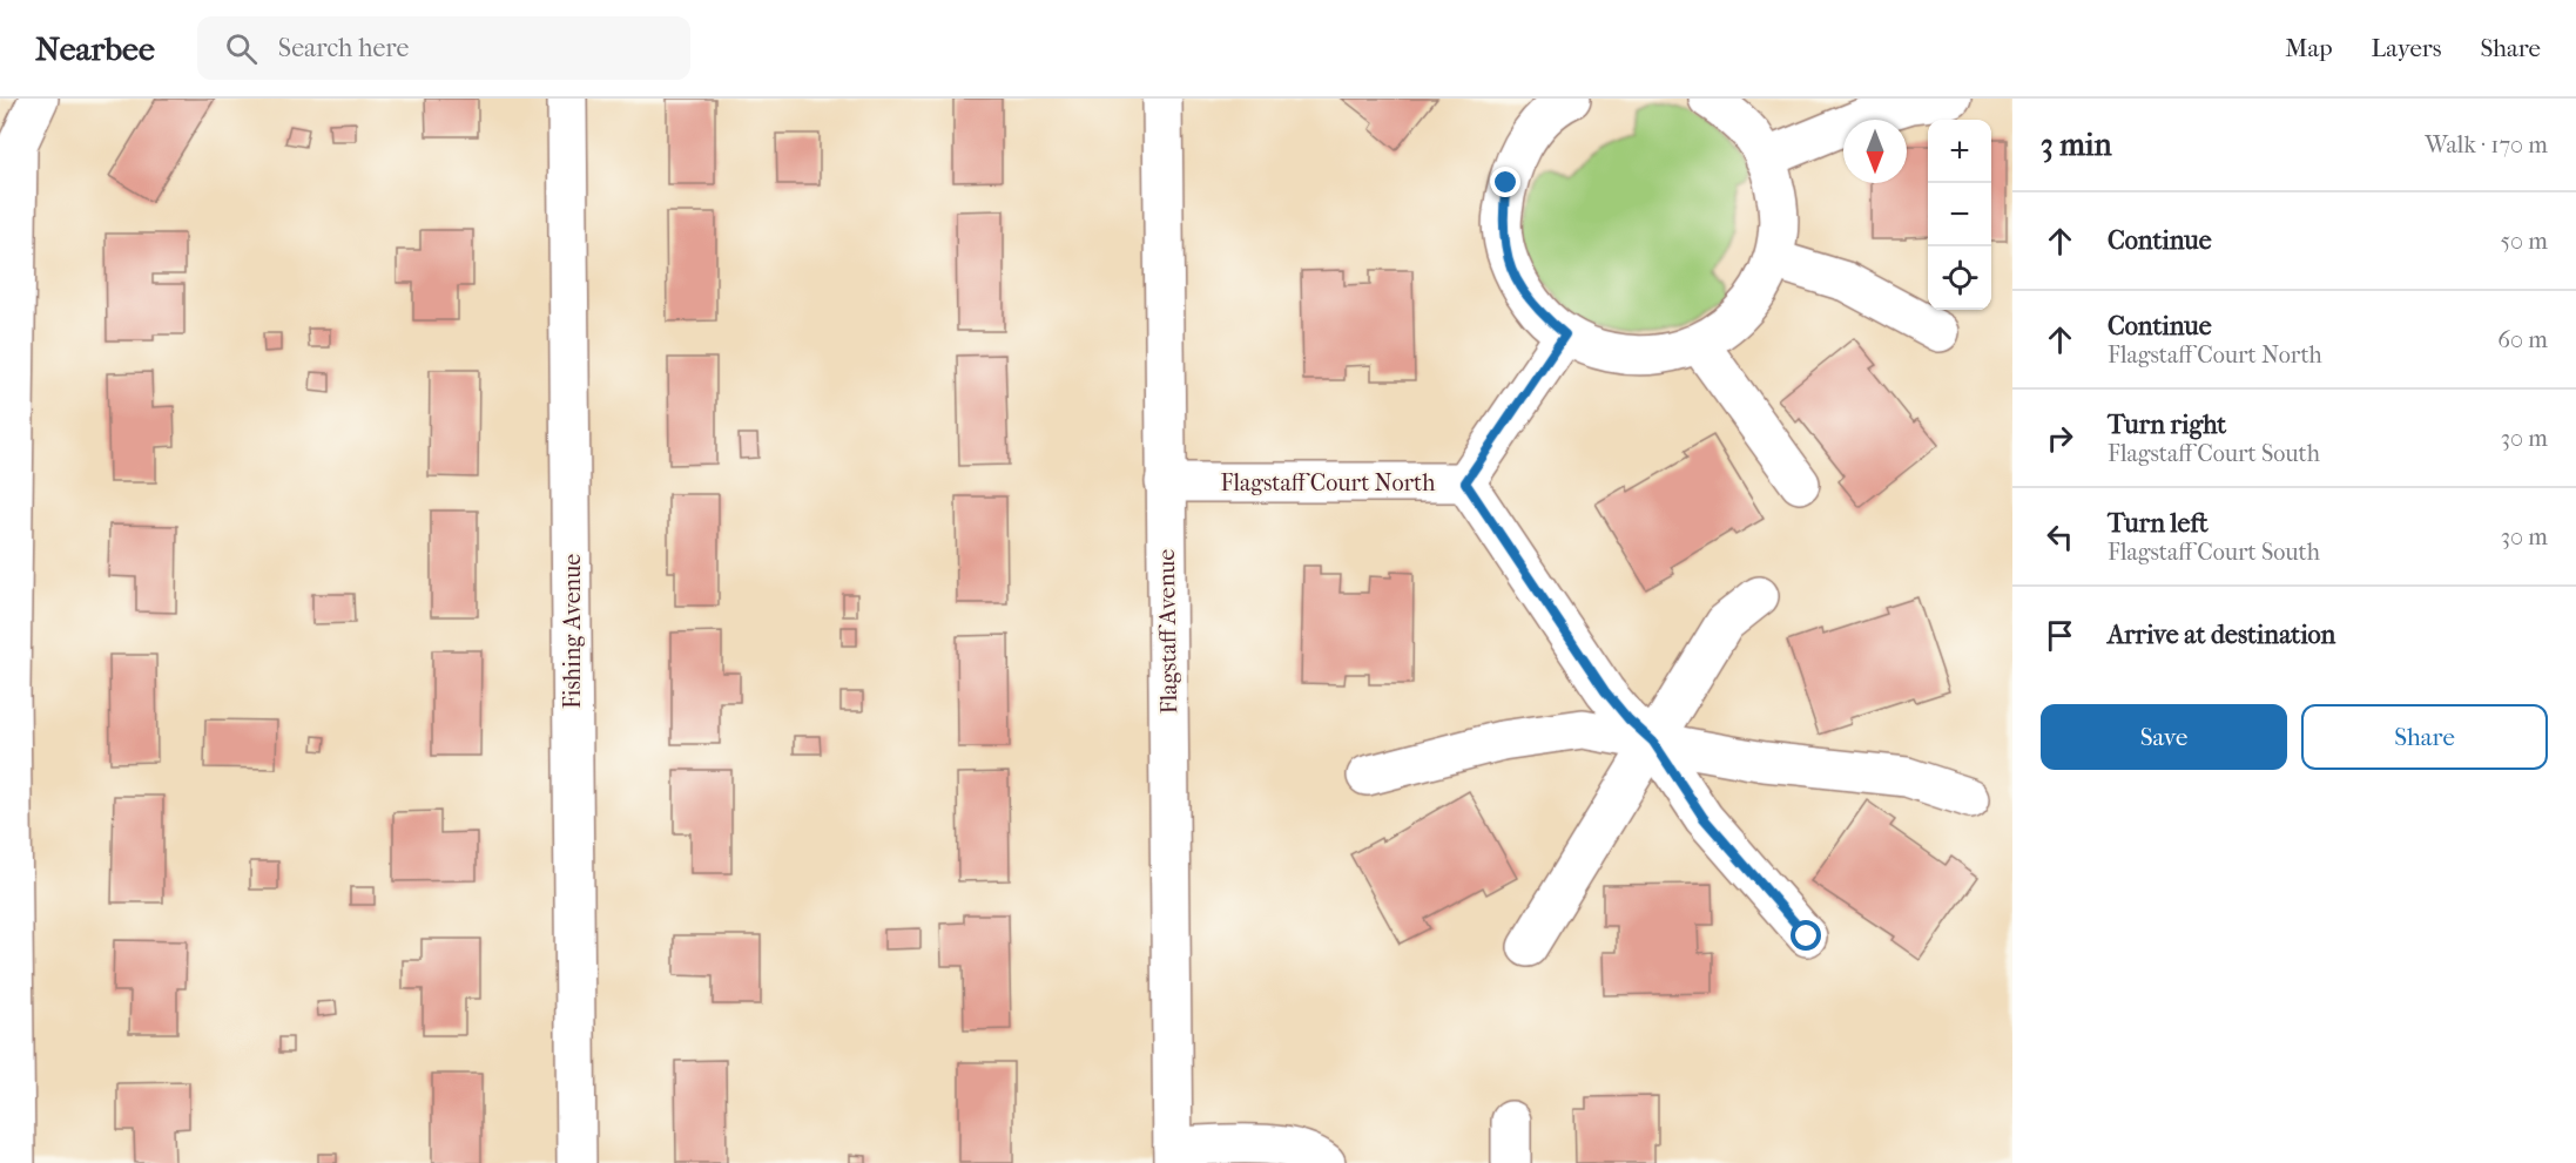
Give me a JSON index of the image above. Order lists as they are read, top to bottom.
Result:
{
  "streets": {
    "street": ["Flagstaff Court North", "Fishing Avenue", "Flagstaff Avenue"]
  },
  "crossings": [
    ["Flagstaff Court North", "Flagstaff Avenue"]
  ],
  "north": "bottom",
  "page": {
    "header": "Nearbee",
    "search": "Search here",
    "nav": ["Map", "Layers", "Share"],
    "heading": ["3 min", "Walk · 170 m"],
    "map_buttons": ["+", "−"],
    "list": [
      ["Continue", "50 m"],
      ["Continue", "Flagstaff Court North", "60 m"],
      ["Turn right", "Flagstaff Court South", "30 m"],
      ["Turn left", "Flagstaff Court South", "30 m"],
      "Arrive at destination"
    ],
    "buttons": ["Save", "Share"]
  }
}
